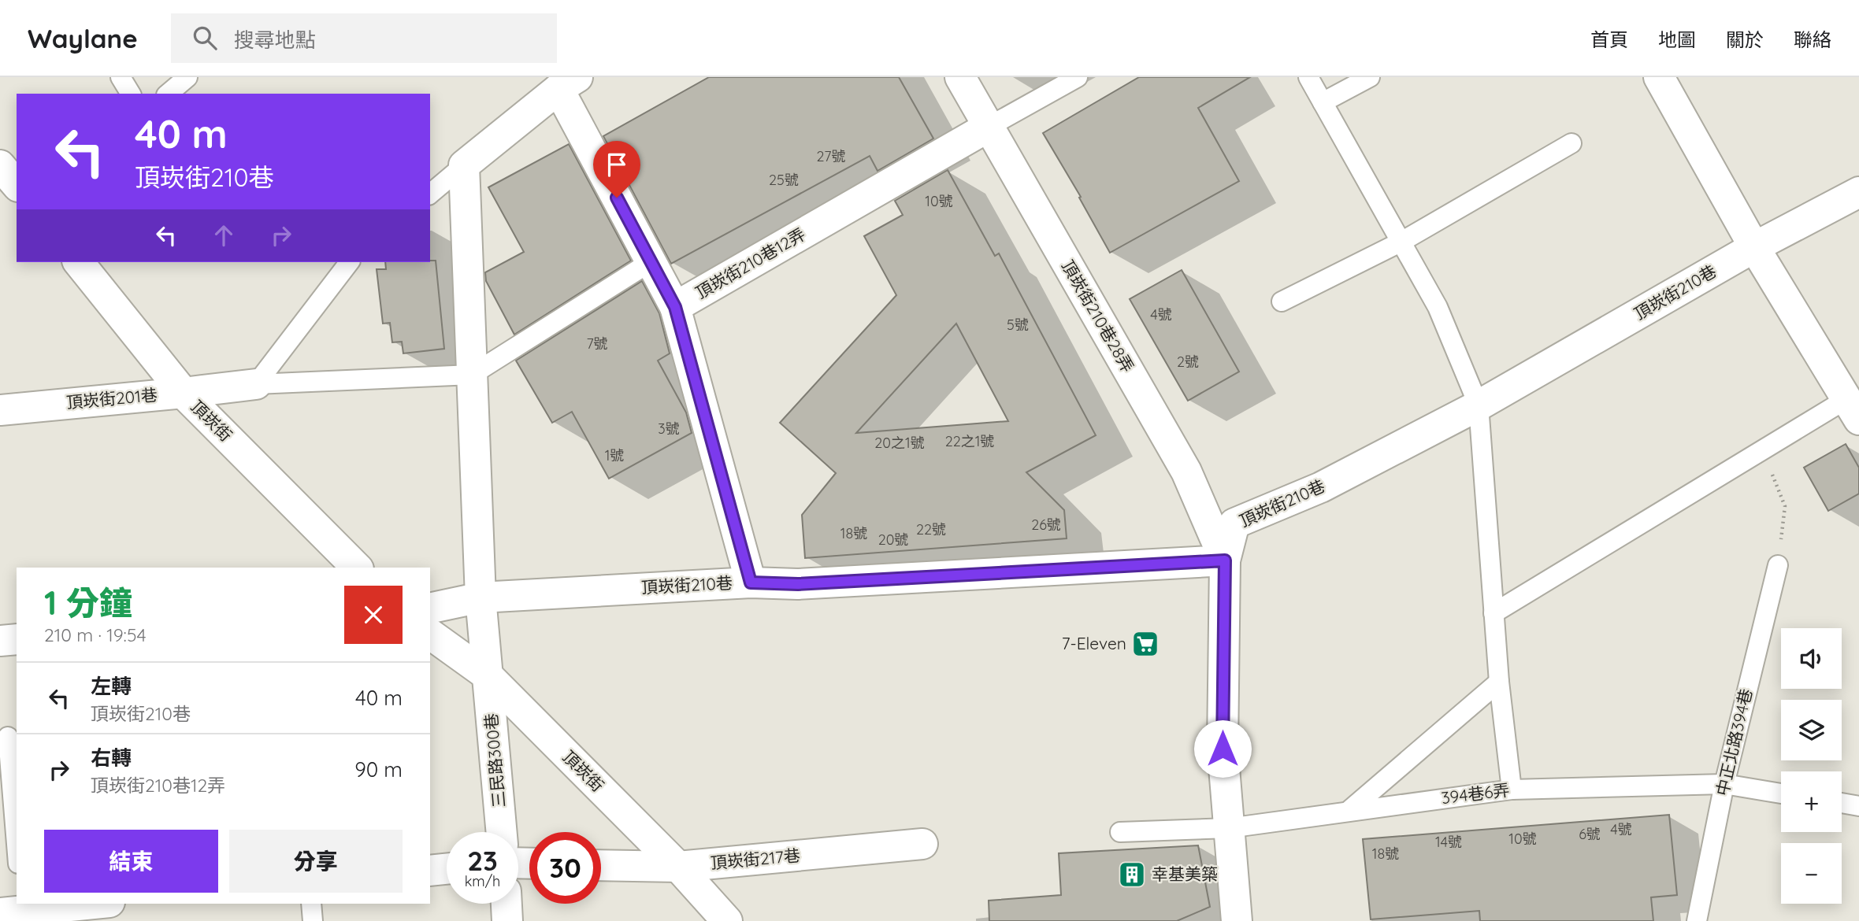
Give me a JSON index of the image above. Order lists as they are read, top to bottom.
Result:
{
  "streets": {
    "street": [
      "頂崁街210巷12弄",
      "頂崁街210巷",
      "頂崁街210巷28弄",
      "頂崁街201巷",
      "頂崁街",
      "三民路300巷",
      "頂崁街217巷"
    ],
    "lane": ["中正北路394巷", "394巷6弄"]
  },
  "crossings": [
    ["頂崁街210巷12弄", "頂崁街210巷28弄"],
    ["頂崁街210巷", "頂崁街210巷28弄"],
    ["頂崁街210巷", "三民路300巷"],
    ["頂崁街201巷", "頂崁街"],
    ["頂崁街", "三民路300巷"],
    ["頂崁街", "頂崁街217巷"],
    ["中正北路394巷", "394巷6弄"]
  ],
  "places": {
    "supermarket": ["7-Eleven"],
    "building": ["幸基美築"]
  },
  "house_numbers": [
    "27號",
    "25號",
    "10號",
    "4號",
    "5號",
    "7號",
    "2號",
    "3號",
    "22之1號",
    "20之1號",
    "1號",
    "26號",
    "22號",
    "18號",
    "20號",
    "4號",
    "6號",
    "10號",
    "14號",
    "18號"
  ],
  "page": {
    "header": "Waylane",
    "search": "搜尋地點",
    "nav": [
      "首頁",
      "地圖",
      "關於",
      "聯絡"
    ],
    "turn": ["40 m", "頂崁街210巷"],
    "heading": ["1 分鐘", "210 m · 19:54"],
    "map_buttons": ["+", "−"],
    "list": [
      {
        "name": "左轉",
        "note": "頂崁街210巷",
        "value": "40 m"
      },
      {
        "name": "右轉",
        "note": "頂崁街210巷12弄",
        "value": "90 m"
      }
    ],
    "buttons": ["結束", "分享"],
    "speed": "23 km/h",
    "limit": "30"
  }
}
